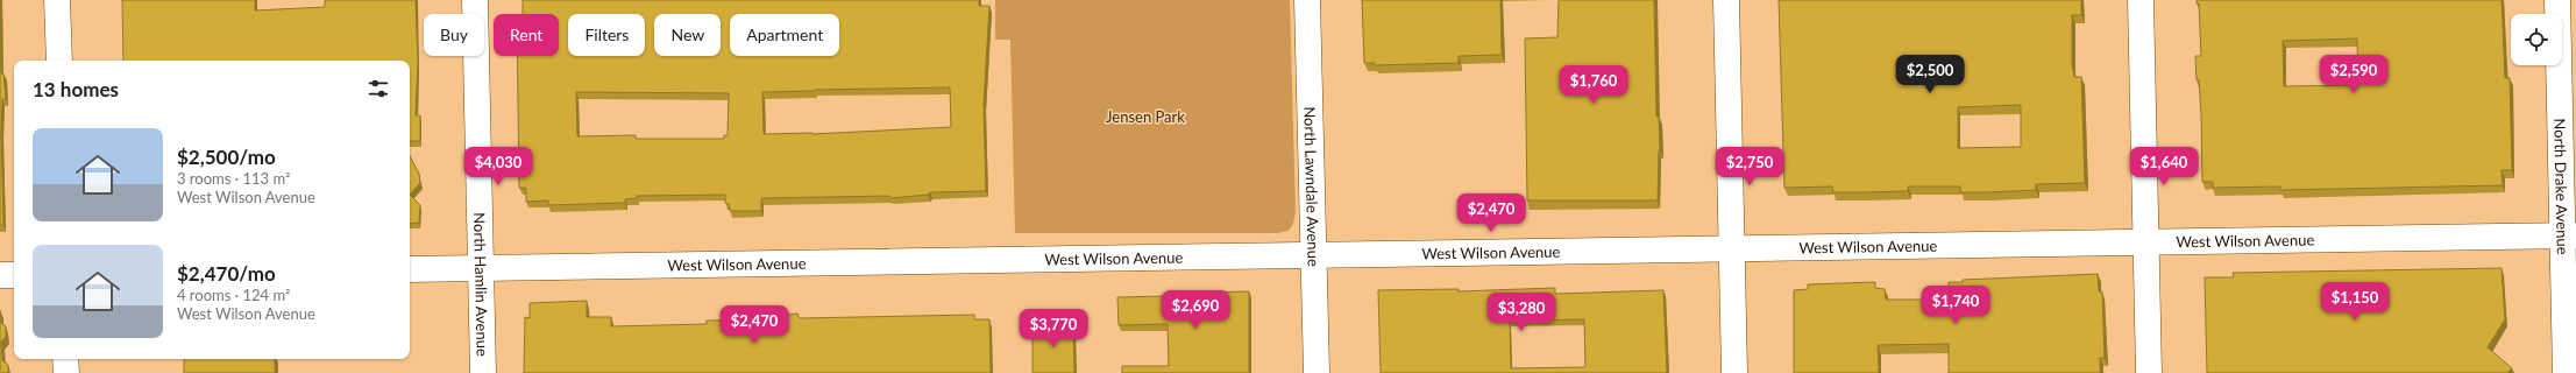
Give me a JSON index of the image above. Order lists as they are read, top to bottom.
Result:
{
  "streets": {
    "street": [
      "North Lawndale Avenue",
      "North Drake Avenue",
      "West Wilson Avenue",
      "North Hamlin Avenue"
    ]
  },
  "crossings": [
    ["North Lawndale Avenue", "West Wilson Avenue"],
    ["North Drake Avenue", "West Wilson Avenue"],
    ["West Wilson Avenue", "North Hamlin Avenue"]
  ],
  "parks": ["Jensen Park"],
  "page": {
    "chip": [
      "Buy",
      "Rent",
      "Filters",
      "New",
      "Apartment"
    ],
    "price": [
      "$2,500",
      "$2,590",
      "$1,760",
      "$4,030",
      "$2,750",
      "$1,640",
      "$2,470",
      "$1,150",
      "$1,740",
      "$2,690",
      "$3,280",
      "$2,470",
      "$3,770"
    ],
    "heading": "13 homes",
    "list": [
      {
        "name": "$2,500/mo",
        "note": "3 rooms · 113 m² · West Wilson Avenue"
      },
      {
        "name": "$2,470/mo",
        "note": "4 rooms · 124 m² · West Wilson Avenue"
      }
    ]
  }
}
